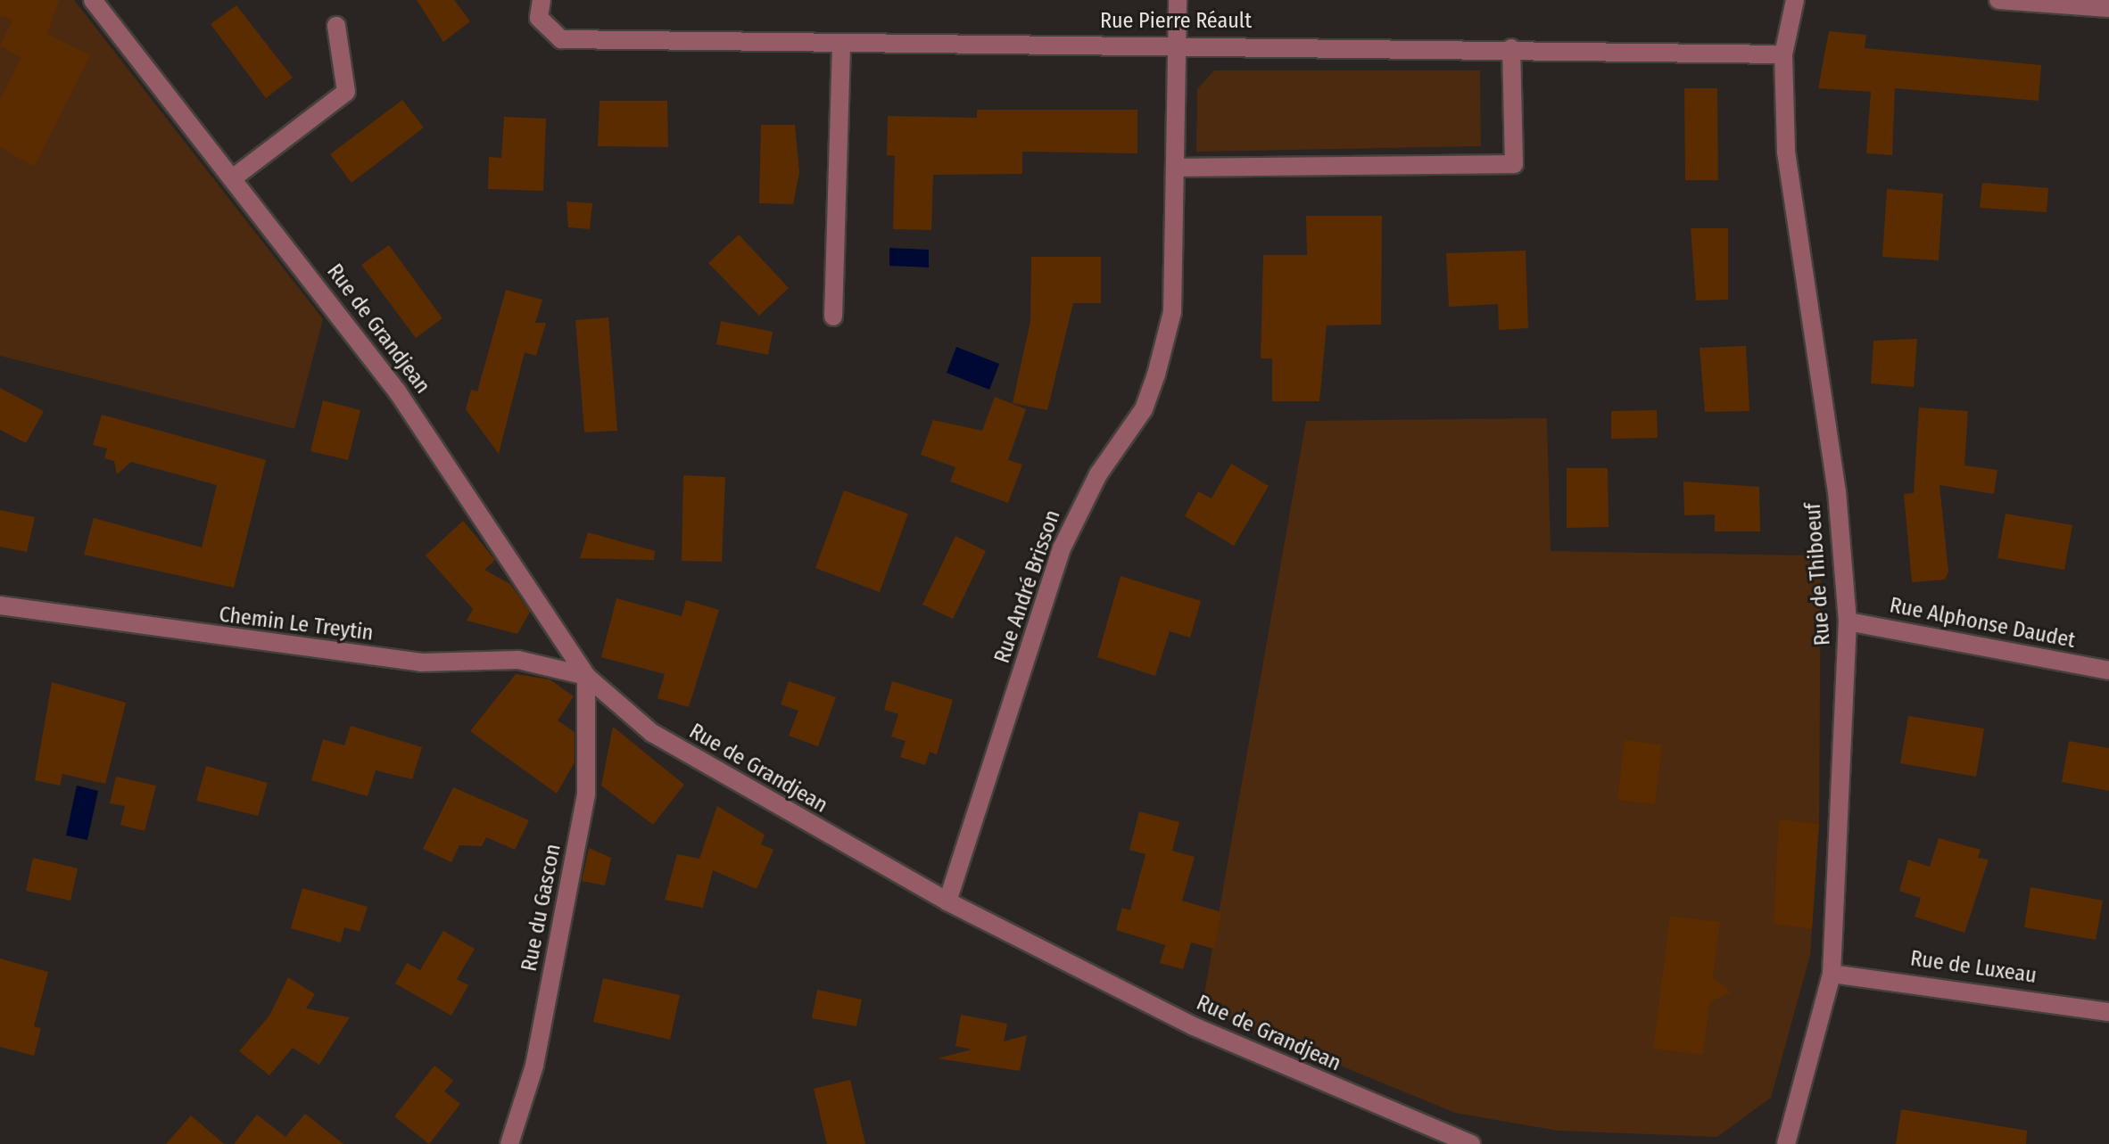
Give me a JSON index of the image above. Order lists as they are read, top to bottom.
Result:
{
  "streets": {
    "street": [
      "Rue Pierre Réault",
      "Rue de Grandjean",
      "Rue de Thiboeuf",
      "Rue André Brisson",
      "Rue Alphonse Daudet",
      "Chemin Le Treytin",
      "Rue du Gascon",
      "Rue de Luxeau"
    ]
  },
  "crossings": [
    ["Rue Pierre Réault", "Rue de Thiboeuf"],
    ["Rue Pierre Réault", "Rue André Brisson"],
    ["Rue de Grandjean", "Rue André Brisson"],
    ["Rue de Grandjean", "Chemin Le Treytin"],
    ["Rue de Grandjean", "Rue du Gascon"],
    ["Rue de Thiboeuf", "Rue Alphonse Daudet"],
    ["Rue de Thiboeuf", "Rue de Luxeau"],
    ["Chemin Le Treytin", "Rue du Gascon"]
  ]
}
